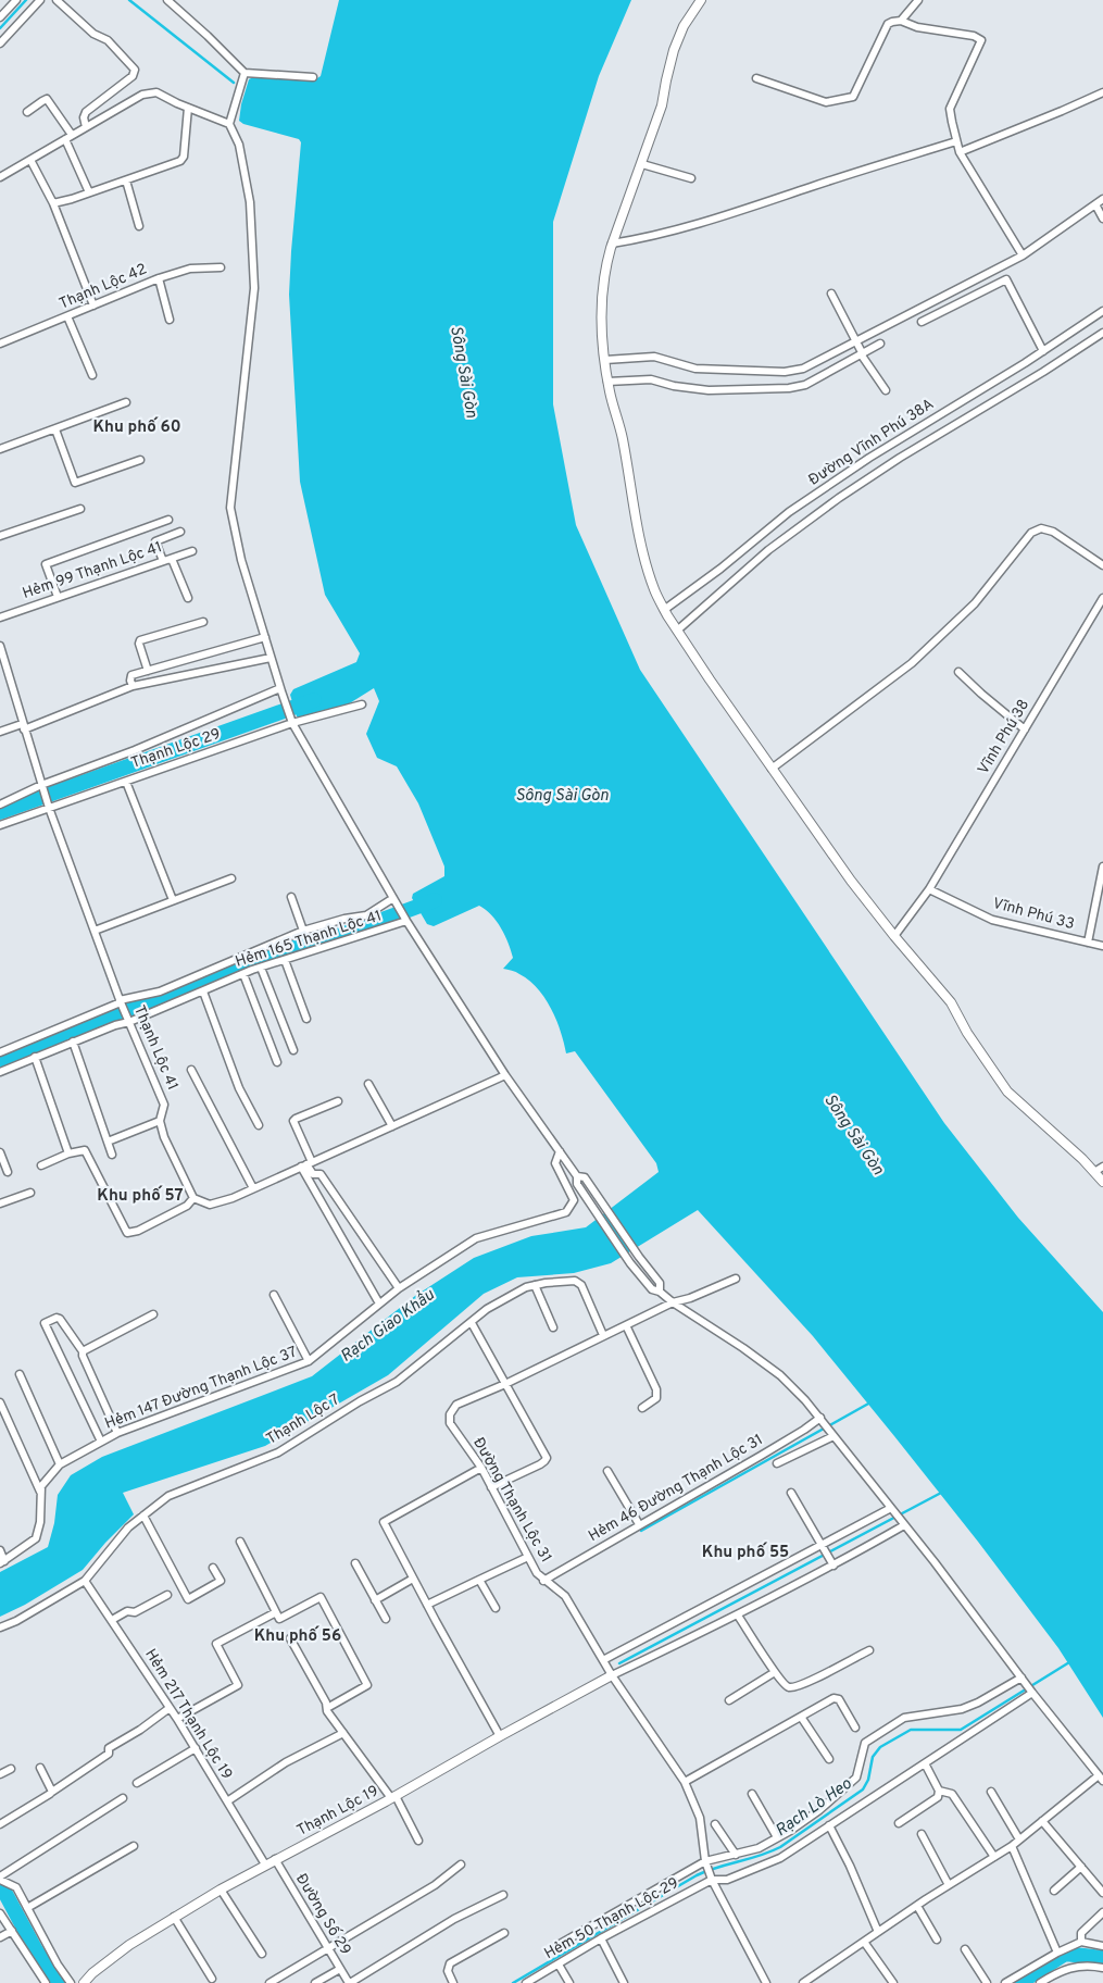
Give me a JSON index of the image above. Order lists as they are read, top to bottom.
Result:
{
  "streets": {
    "street": [
      "Thạnh Lộc 42",
      "Đường Vĩnh Phú 38A",
      "Hẻm 99 Thạnh Lộc 41",
      "Vĩnh Phú 38",
      "Thạnh Lộc 29",
      "Vĩnh Phú 33",
      "Hẻm 165 Thạnh Lộc 41",
      "Thạnh Lộc 41",
      "Hẻm 147 Đường Thạnh Lộc 37",
      "Thạnh Lộc 7",
      "Hẻm 46 Đường Thạnh Lộc 31",
      "Đường Thạnh Lộc 31",
      "Hẻm 217 Thạnh Lộc 19",
      "Thạnh Lộc 19",
      "Đường Số 29",
      "Hẻm 50 Thạnh Lộc 29"
    ]
  },
  "crossings": [
    ["Vĩnh Phú 38", "Vĩnh Phú 33"],
    ["Thạnh Lộc 29", "Thạnh Lộc 41"],
    ["Hẻm 165 Thạnh Lộc 41", "Thạnh Lộc 41"],
    ["Thạnh Lộc 7", "Đường Thạnh Lộc 31"],
    ["Thạnh Lộc 7", "Hẻm 217 Thạnh Lộc 19"],
    ["Hẻm 46 Đường Thạnh Lộc 31", "Đường Thạnh Lộc 31"],
    ["Đường Thạnh Lộc 31", "Thạnh Lộc 19"],
    ["Đường Thạnh Lộc 31", "Hẻm 50 Thạnh Lộc 29"],
    ["Hẻm 217 Thạnh Lộc 19", "Thạnh Lộc 19"],
    ["Thạnh Lộc 19", "Đường Số 29"]
  ],
  "districts": [
    "Khu phố 60",
    "Khu phố 57",
    "Khu phố 55",
    "Khu phố 56"
  ],
  "water": ["Sông Sài Gòn", "Rạch Giao Khẩu", "Rạch Lò Heo"]
}
